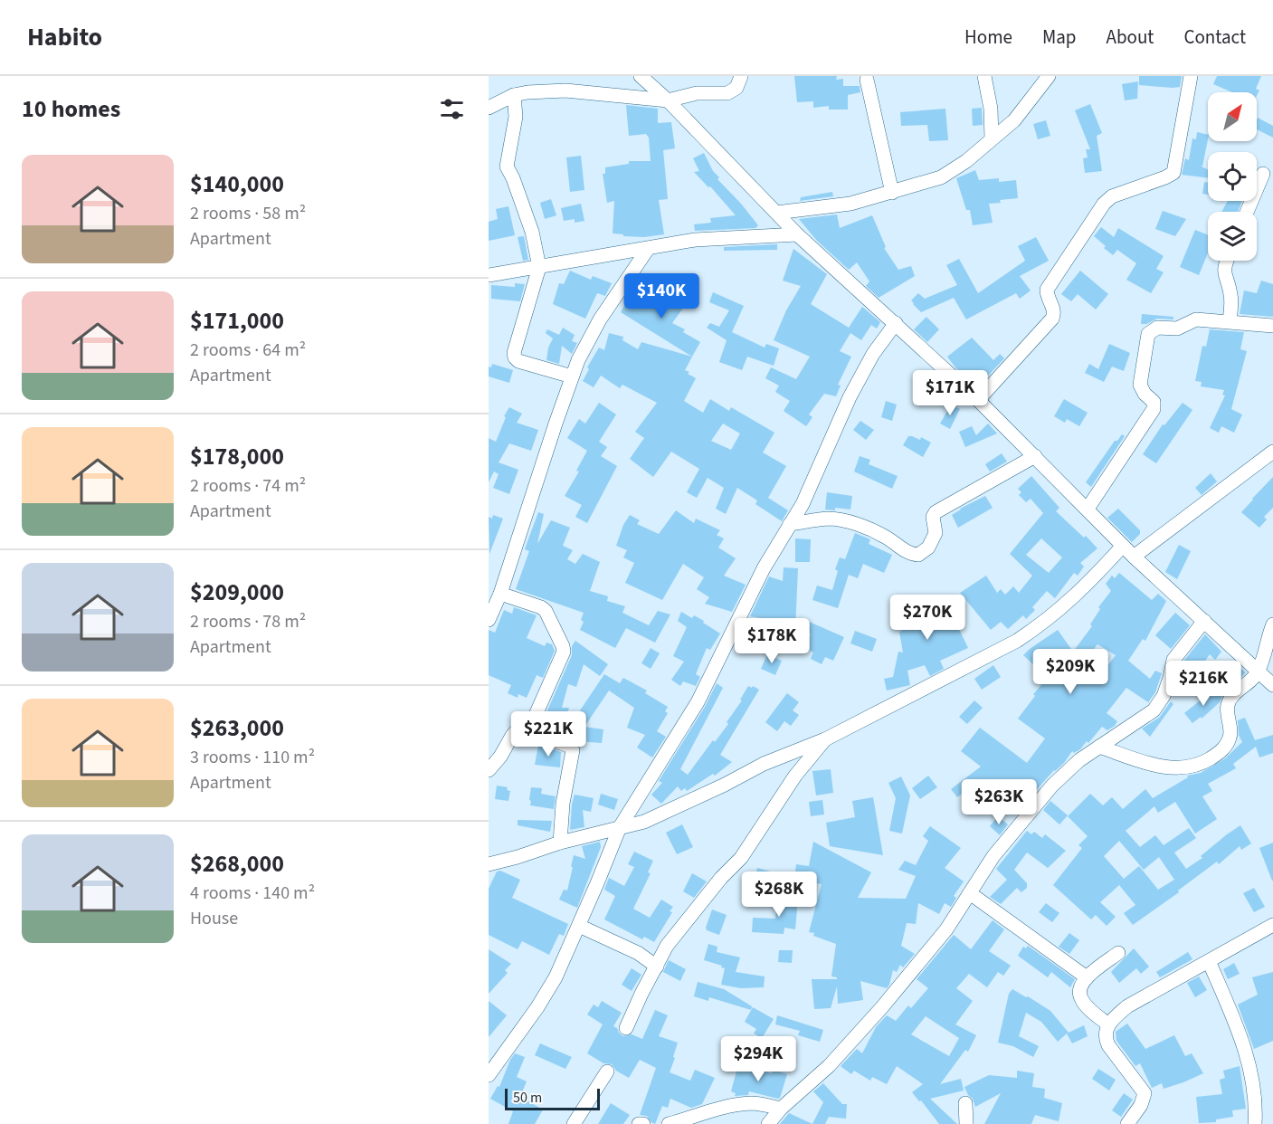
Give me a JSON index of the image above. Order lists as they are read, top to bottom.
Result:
{
  "scale_bar": "50 m",
  "north": "top right",
  "page": {
    "header": "Habito",
    "nav": [
      "Home",
      "Map",
      "About",
      "Contact"
    ],
    "heading": "10 homes",
    "list": [
      {
        "name": "$140,000",
        "note": "2 rooms · 58 m² · Apartment"
      },
      {
        "name": "$171,000",
        "note": "2 rooms · 64 m² · Apartment"
      },
      {
        "name": "$178,000",
        "note": "2 rooms · 74 m² · Apartment"
      },
      {
        "name": "$209,000",
        "note": "2 rooms · 78 m² · Apartment"
      },
      {
        "name": "$263,000",
        "note": "3 rooms · 110 m² · Apartment"
      },
      {
        "name": "$268,000",
        "note": "4 rooms · 140 m² · House"
      }
    ],
    "price": [
      "$140K",
      "$171K",
      "$270K",
      "$178K",
      "$209K",
      "$216K",
      "$221K",
      "$263K",
      "$268K",
      "$294K"
    ],
    "scale": "50 m"
  }
}
